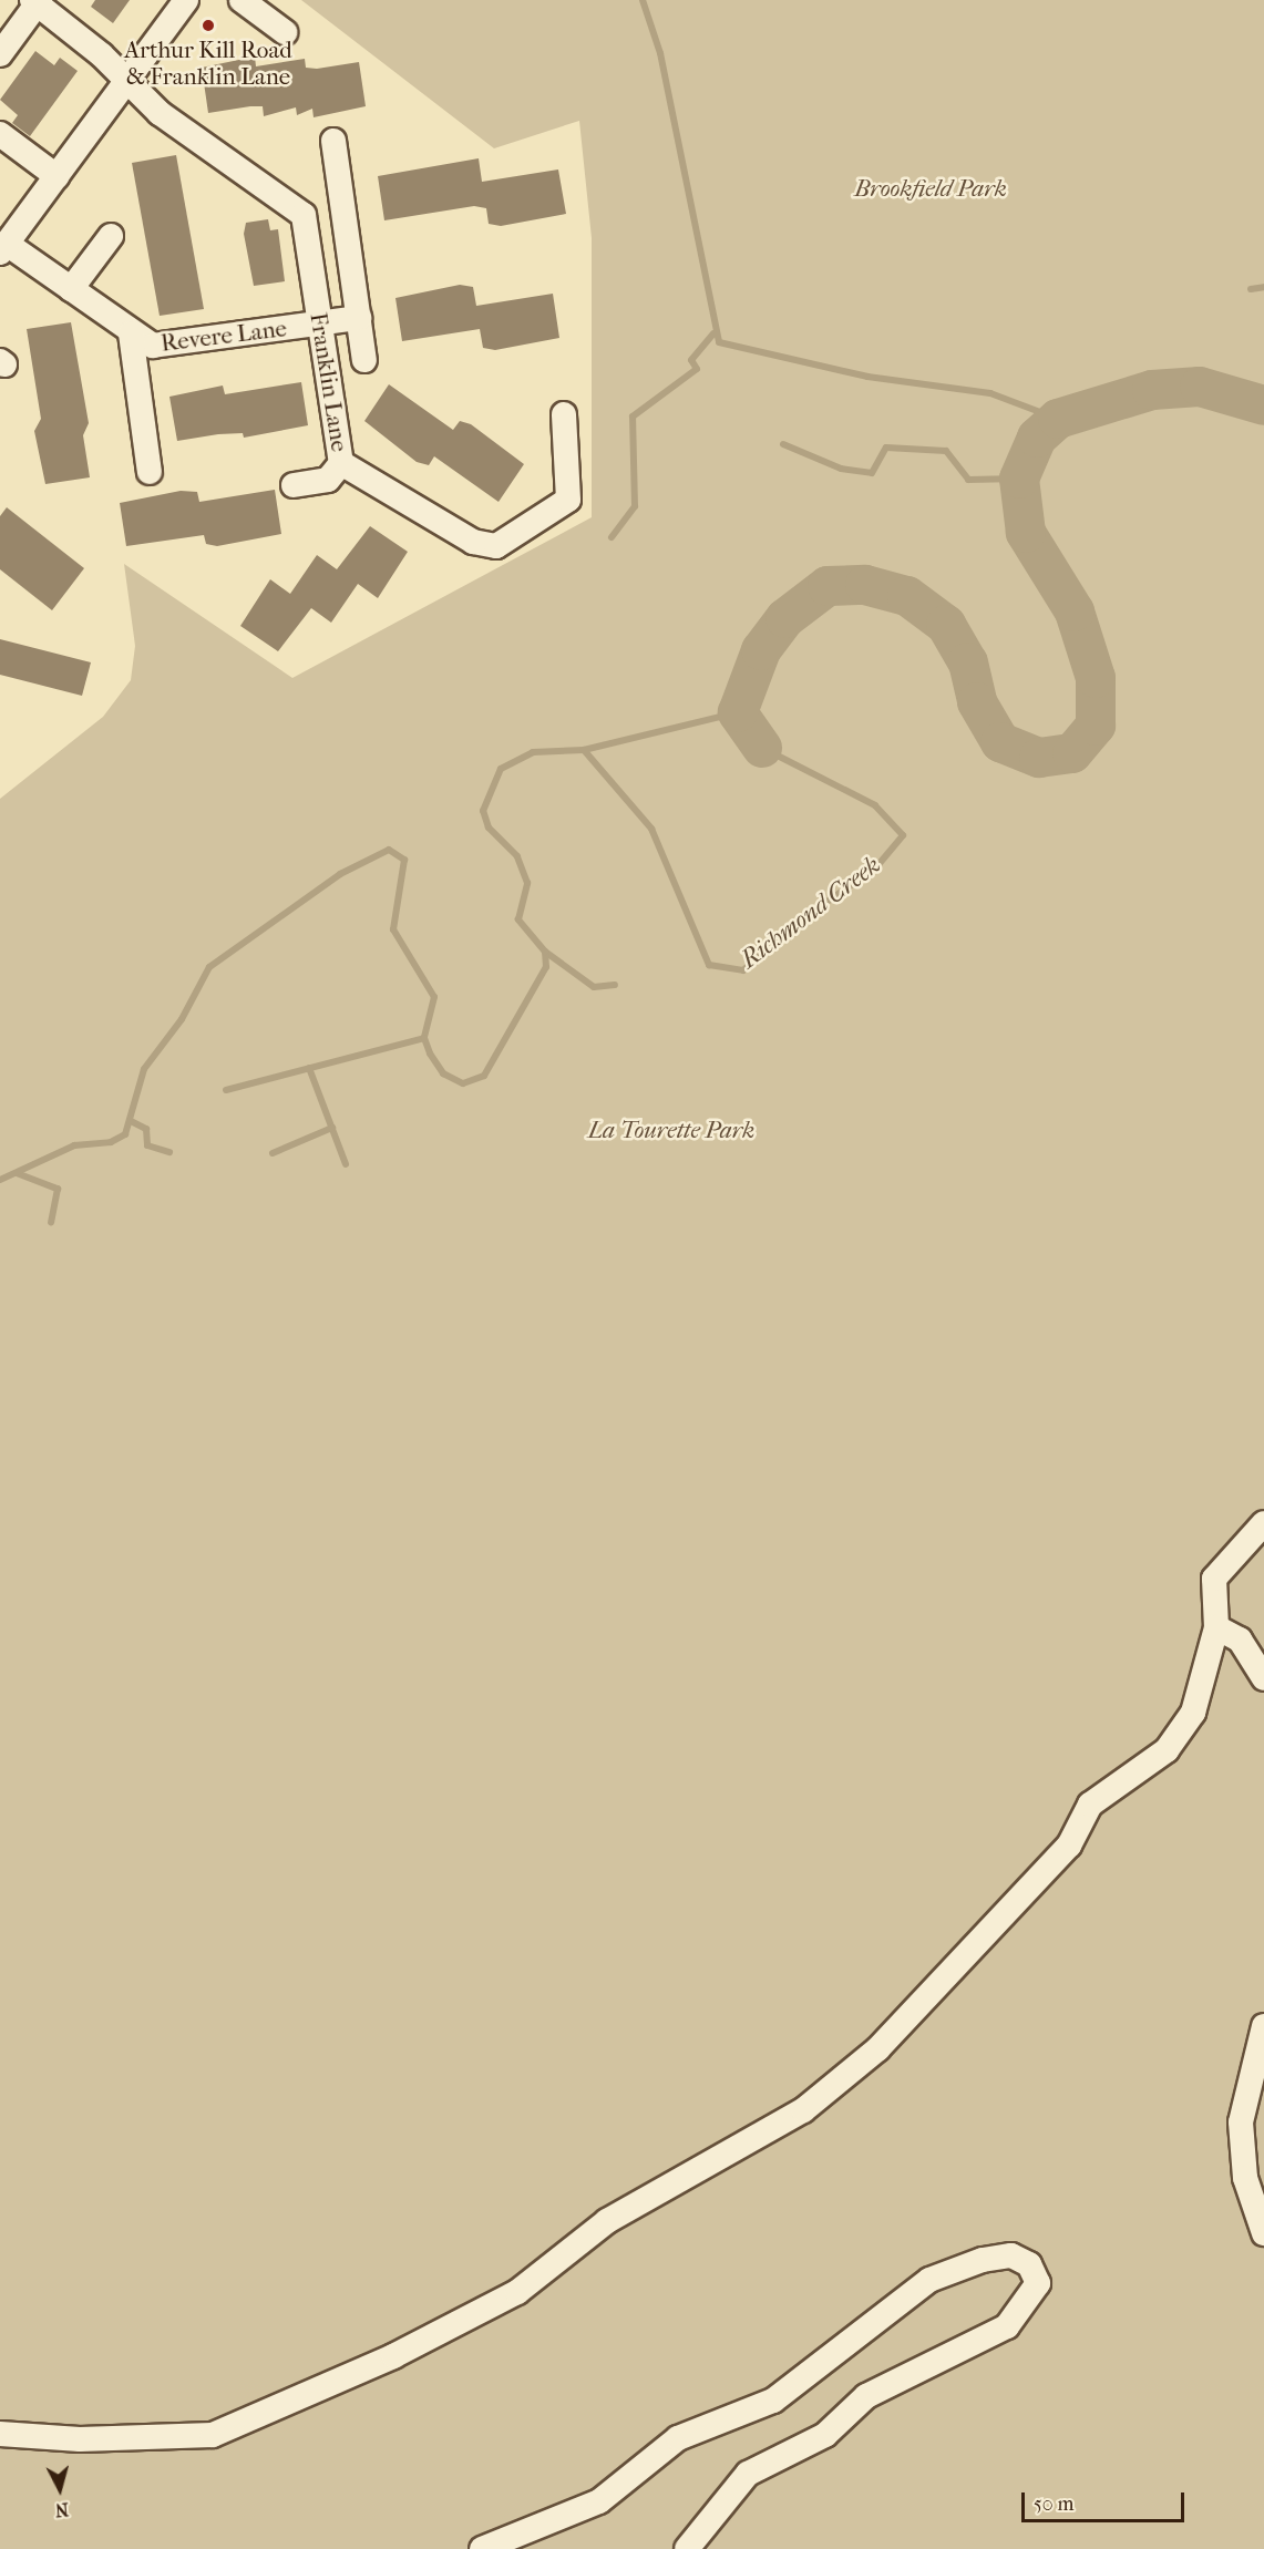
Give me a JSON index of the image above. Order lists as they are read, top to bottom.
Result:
{
  "streets": {
    "street": ["Revere Lane", "Franklin Lane"]
  },
  "crossings": [
    ["Revere Lane", "Franklin Lane"]
  ],
  "water": ["Richmond Creek"],
  "parks": ["Brookfield Park", "La Tourette Park"],
  "places": ["Arthur Kill Road & Franklin Lane"],
  "scale_bar": "50 m",
  "north": "bottom"
}
